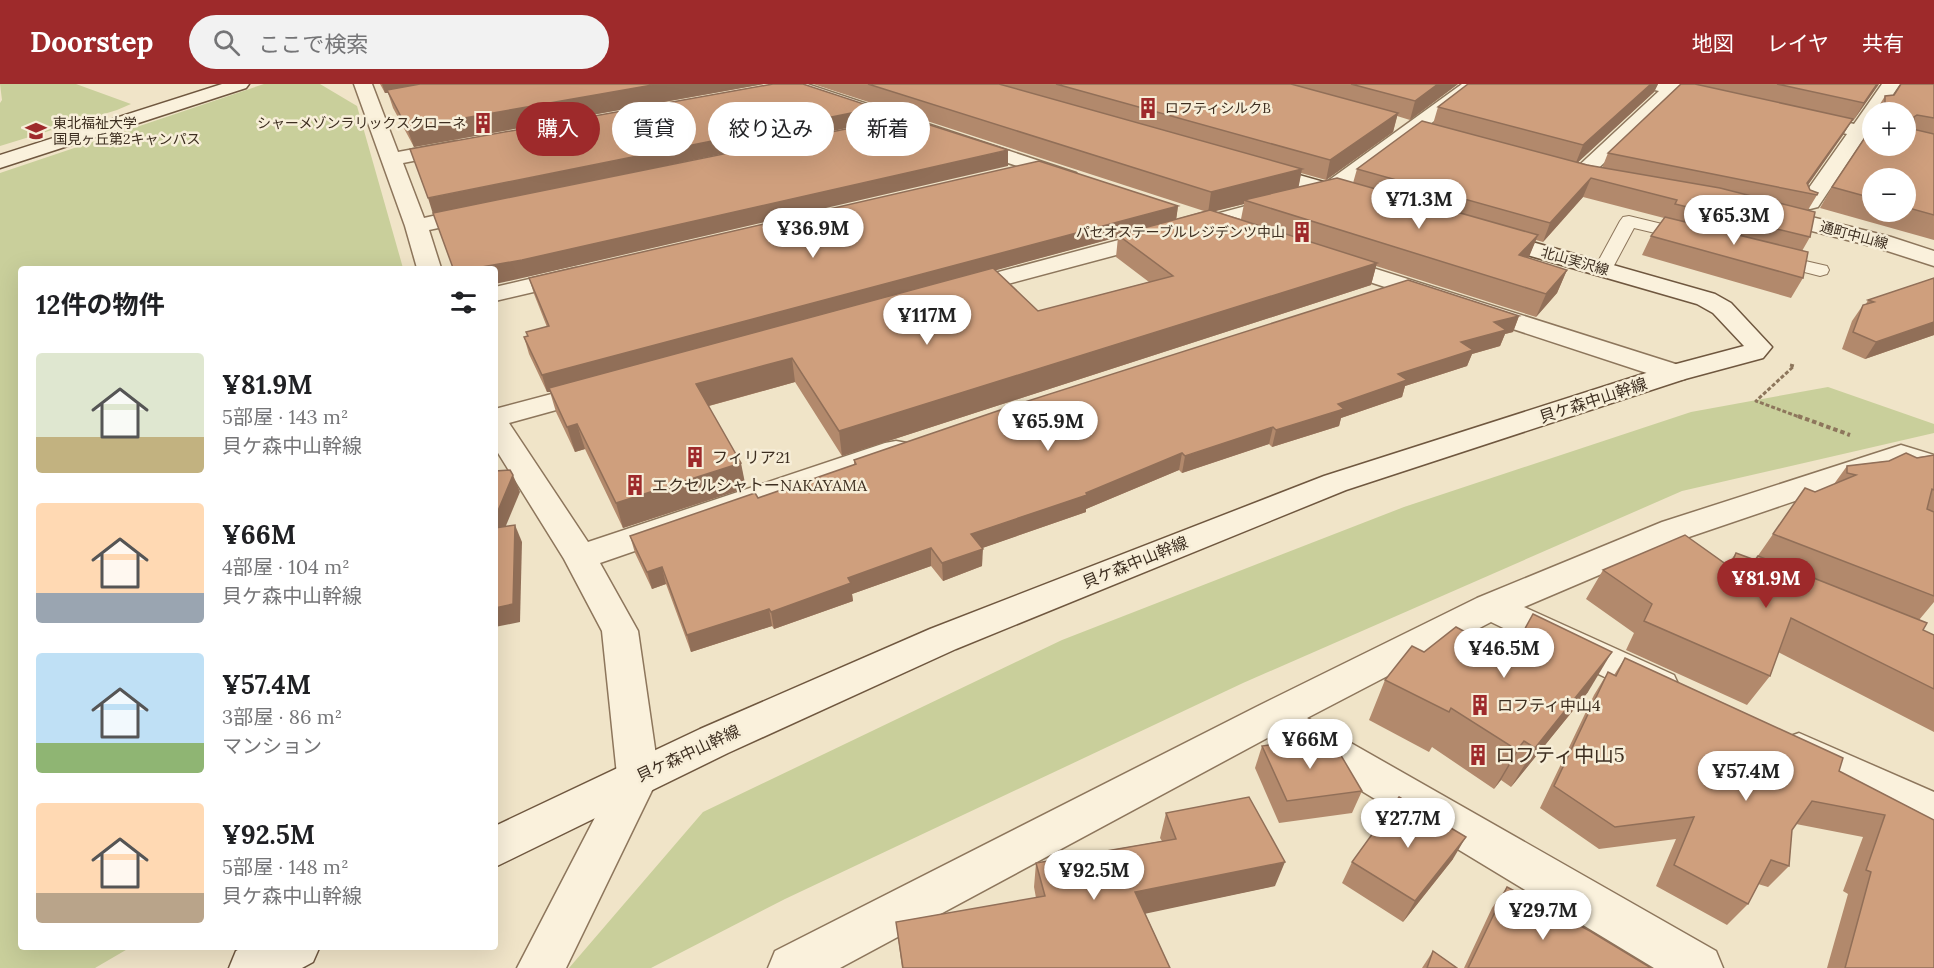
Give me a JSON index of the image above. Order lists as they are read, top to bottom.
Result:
{
  "streets": {
    "street": ["通町中山線", "北山実沢線", "貝ケ森中山幹線"]
  },
  "crossings": [
    ["北山実沢線", "貝ケ森中山幹線"]
  ],
  "places": {
    "building": [
      "ロフティシルクB",
      "シャーメゾンラリックスクローネ",
      "パセオステーブルレジデンツ中山",
      "フィリア21",
      "エクセルシャトーNAKAYAMA",
      "ロフティ中山4",
      "ロフティ中山5"
    ],
    "school or university": ["東北福祉大学 国見ヶ丘第2キャンパス"]
  },
  "page": {
    "header": "Doorstep",
    "search": "ここで検索",
    "nav": ["地図", "レイヤ", "共有"],
    "map_buttons": ["+", "−"],
    "chip": [
      "購入",
      "賃貸",
      "絞り込み",
      "新着"
    ],
    "price": [
      "¥71.3M",
      "¥65.3M",
      "¥36.9M",
      "¥117M",
      "¥65.9M",
      "¥81.9M",
      "¥46.5M",
      "¥66M",
      "¥57.4M",
      "¥27.7M",
      "¥92.5M",
      "¥29.7M"
    ],
    "heading": "12件の物件",
    "list": [
      {
        "name": "¥81.9M",
        "note": "5部屋 · 143 m² · 貝ケ森中山幹線"
      },
      {
        "name": "¥66M",
        "note": "4部屋 · 104 m² · 貝ケ森中山幹線"
      },
      {
        "name": "¥57.4M",
        "note": "3部屋 · 86 m² · マンション"
      },
      {
        "name": "¥92.5M",
        "note": "5部屋 · 148 m² · 貝ケ森中山幹線"
      }
    ]
  }
}
